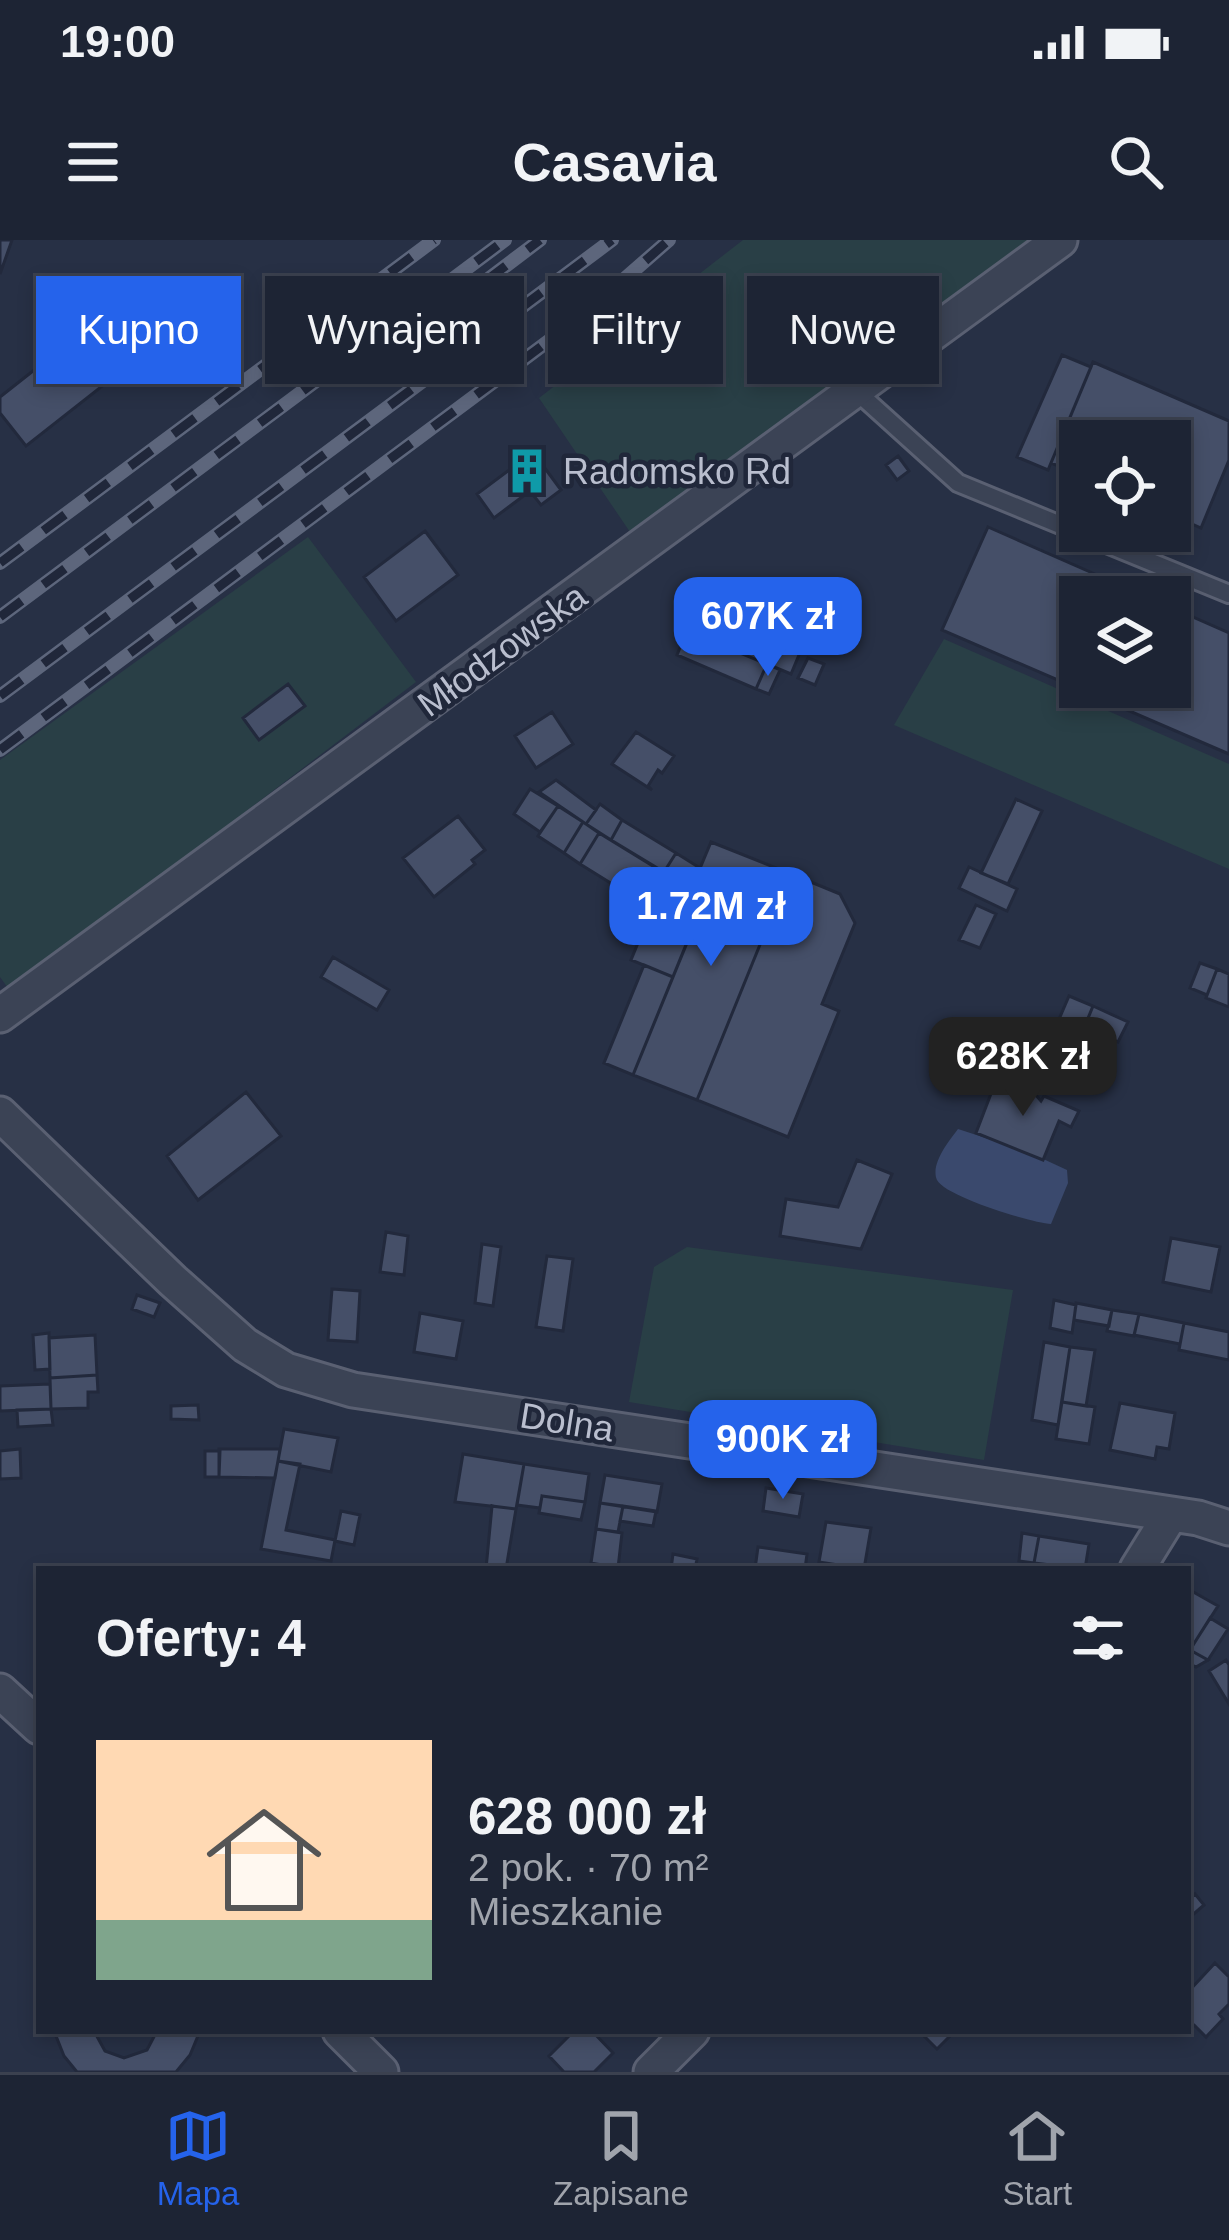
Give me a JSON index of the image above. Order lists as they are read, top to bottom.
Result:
{
  "streets": {
    "street": ["Młodzowska", "Dolna"]
  },
  "places": {
    "building": ["Radomsko Rd"]
  },
  "page": {
    "status": "19:00",
    "header": "Casavia",
    "chip": [
      "Kupno",
      "Wynajem",
      "Filtry",
      "Nowe"
    ],
    "price": [
      "607K zł",
      "1.72M zł",
      "628K zł",
      "900K zł"
    ],
    "heading": "Oferty: 4",
    "list": [
      {
        "name": "628 000 zł",
        "note": "2 pok. · 70 m² · Mieszkanie"
      }
    ],
    "tabs": ["Mapa", "Zapisane", "Start"]
  }
}
